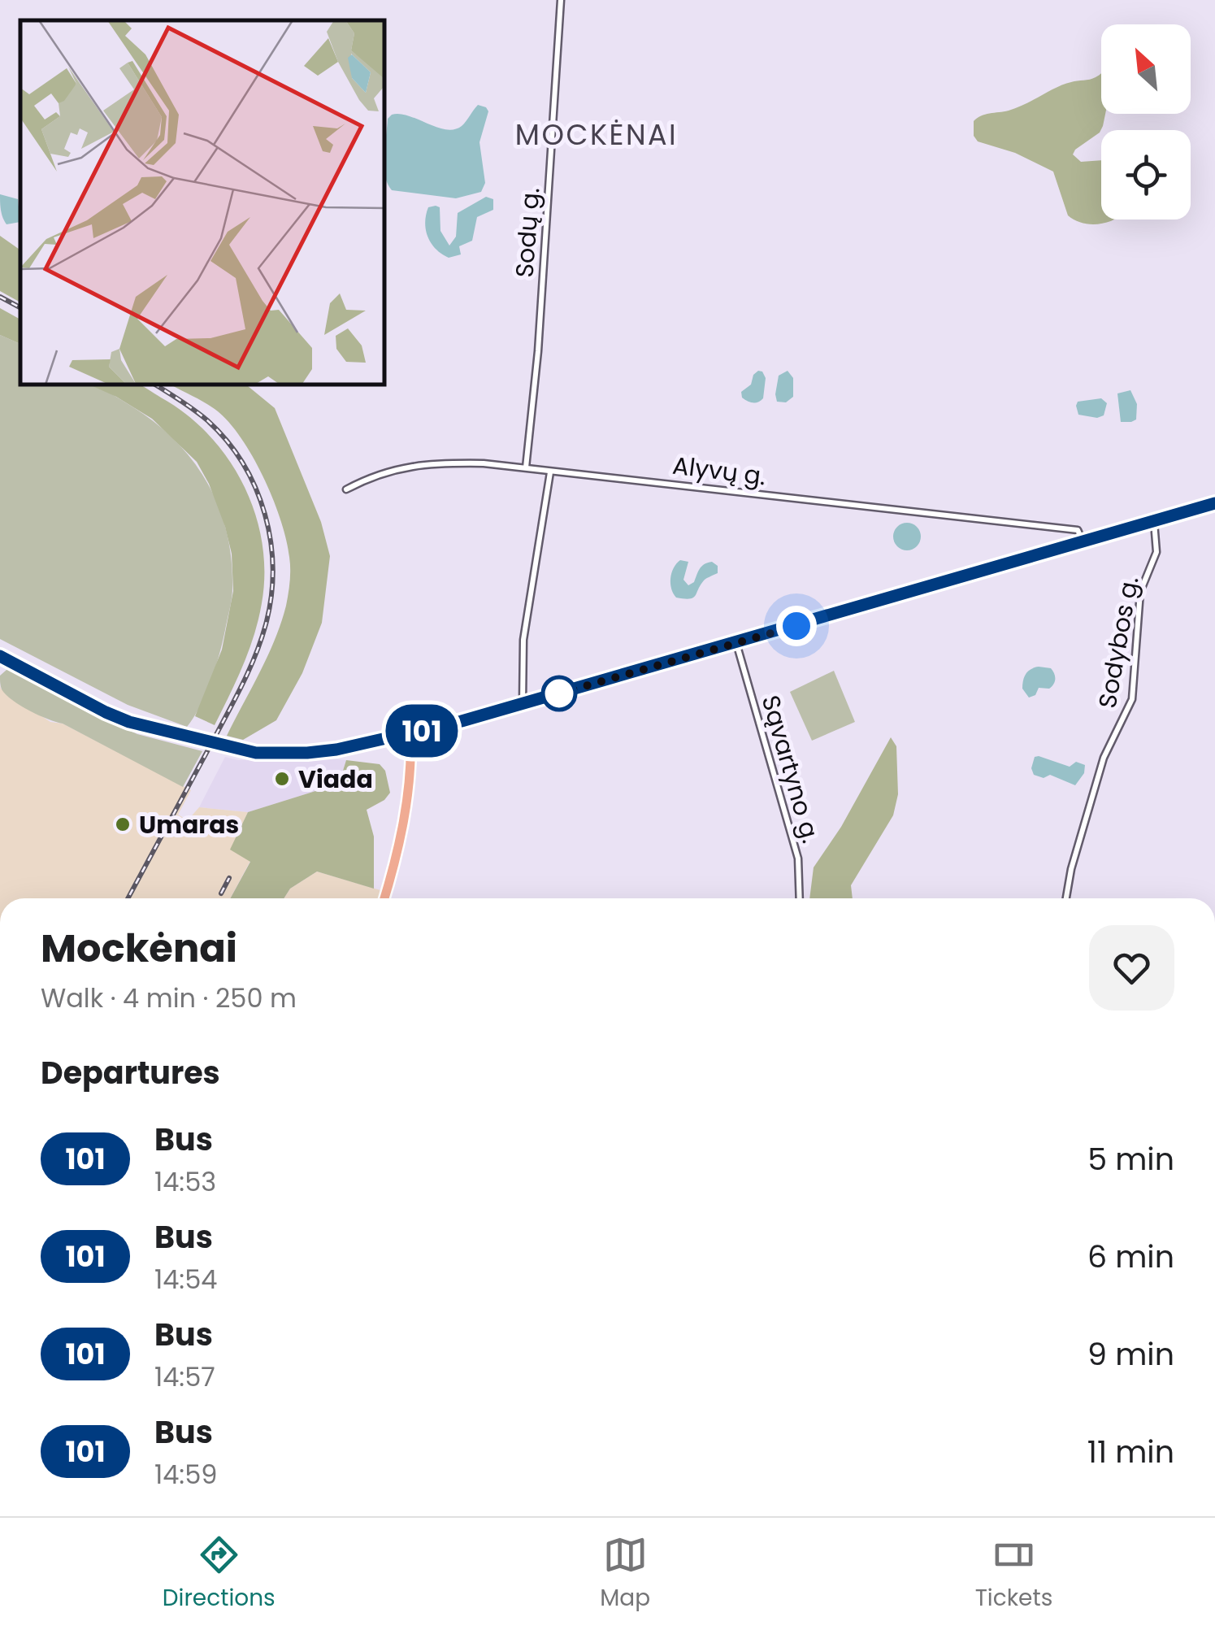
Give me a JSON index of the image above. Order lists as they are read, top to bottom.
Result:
{
  "streets": {
    "street": [
      "Sodų g.",
      "Alyvų g.",
      "Sodybos g.",
      "Sąvartyno g."
    ]
  },
  "crossings": [
    ["Sodų g.", "Alyvų g."]
  ],
  "districts": ["MOCKĖNAI"],
  "places": ["Viada", "Umaras"],
  "lines": ["bus line 101"],
  "north": "top left",
  "page": {
    "on_map": "101",
    "heading": [
      ["Mockėnai", "Walk · 4 min · 250 m"],
      "Departures"
    ],
    "list": [
      {
        "mark": "101",
        "name": "Bus",
        "note": "14:53",
        "value": "5 min"
      },
      {
        "mark": "101",
        "name": "Bus",
        "note": "14:54",
        "value": "6 min"
      },
      {
        "mark": "101",
        "name": "Bus",
        "note": "14:57",
        "value": "9 min"
      },
      {
        "mark": "101",
        "name": "Bus",
        "note": "14:59",
        "value": "11 min"
      }
    ],
    "tabs": ["Directions", "Map", "Tickets"]
  }
}
